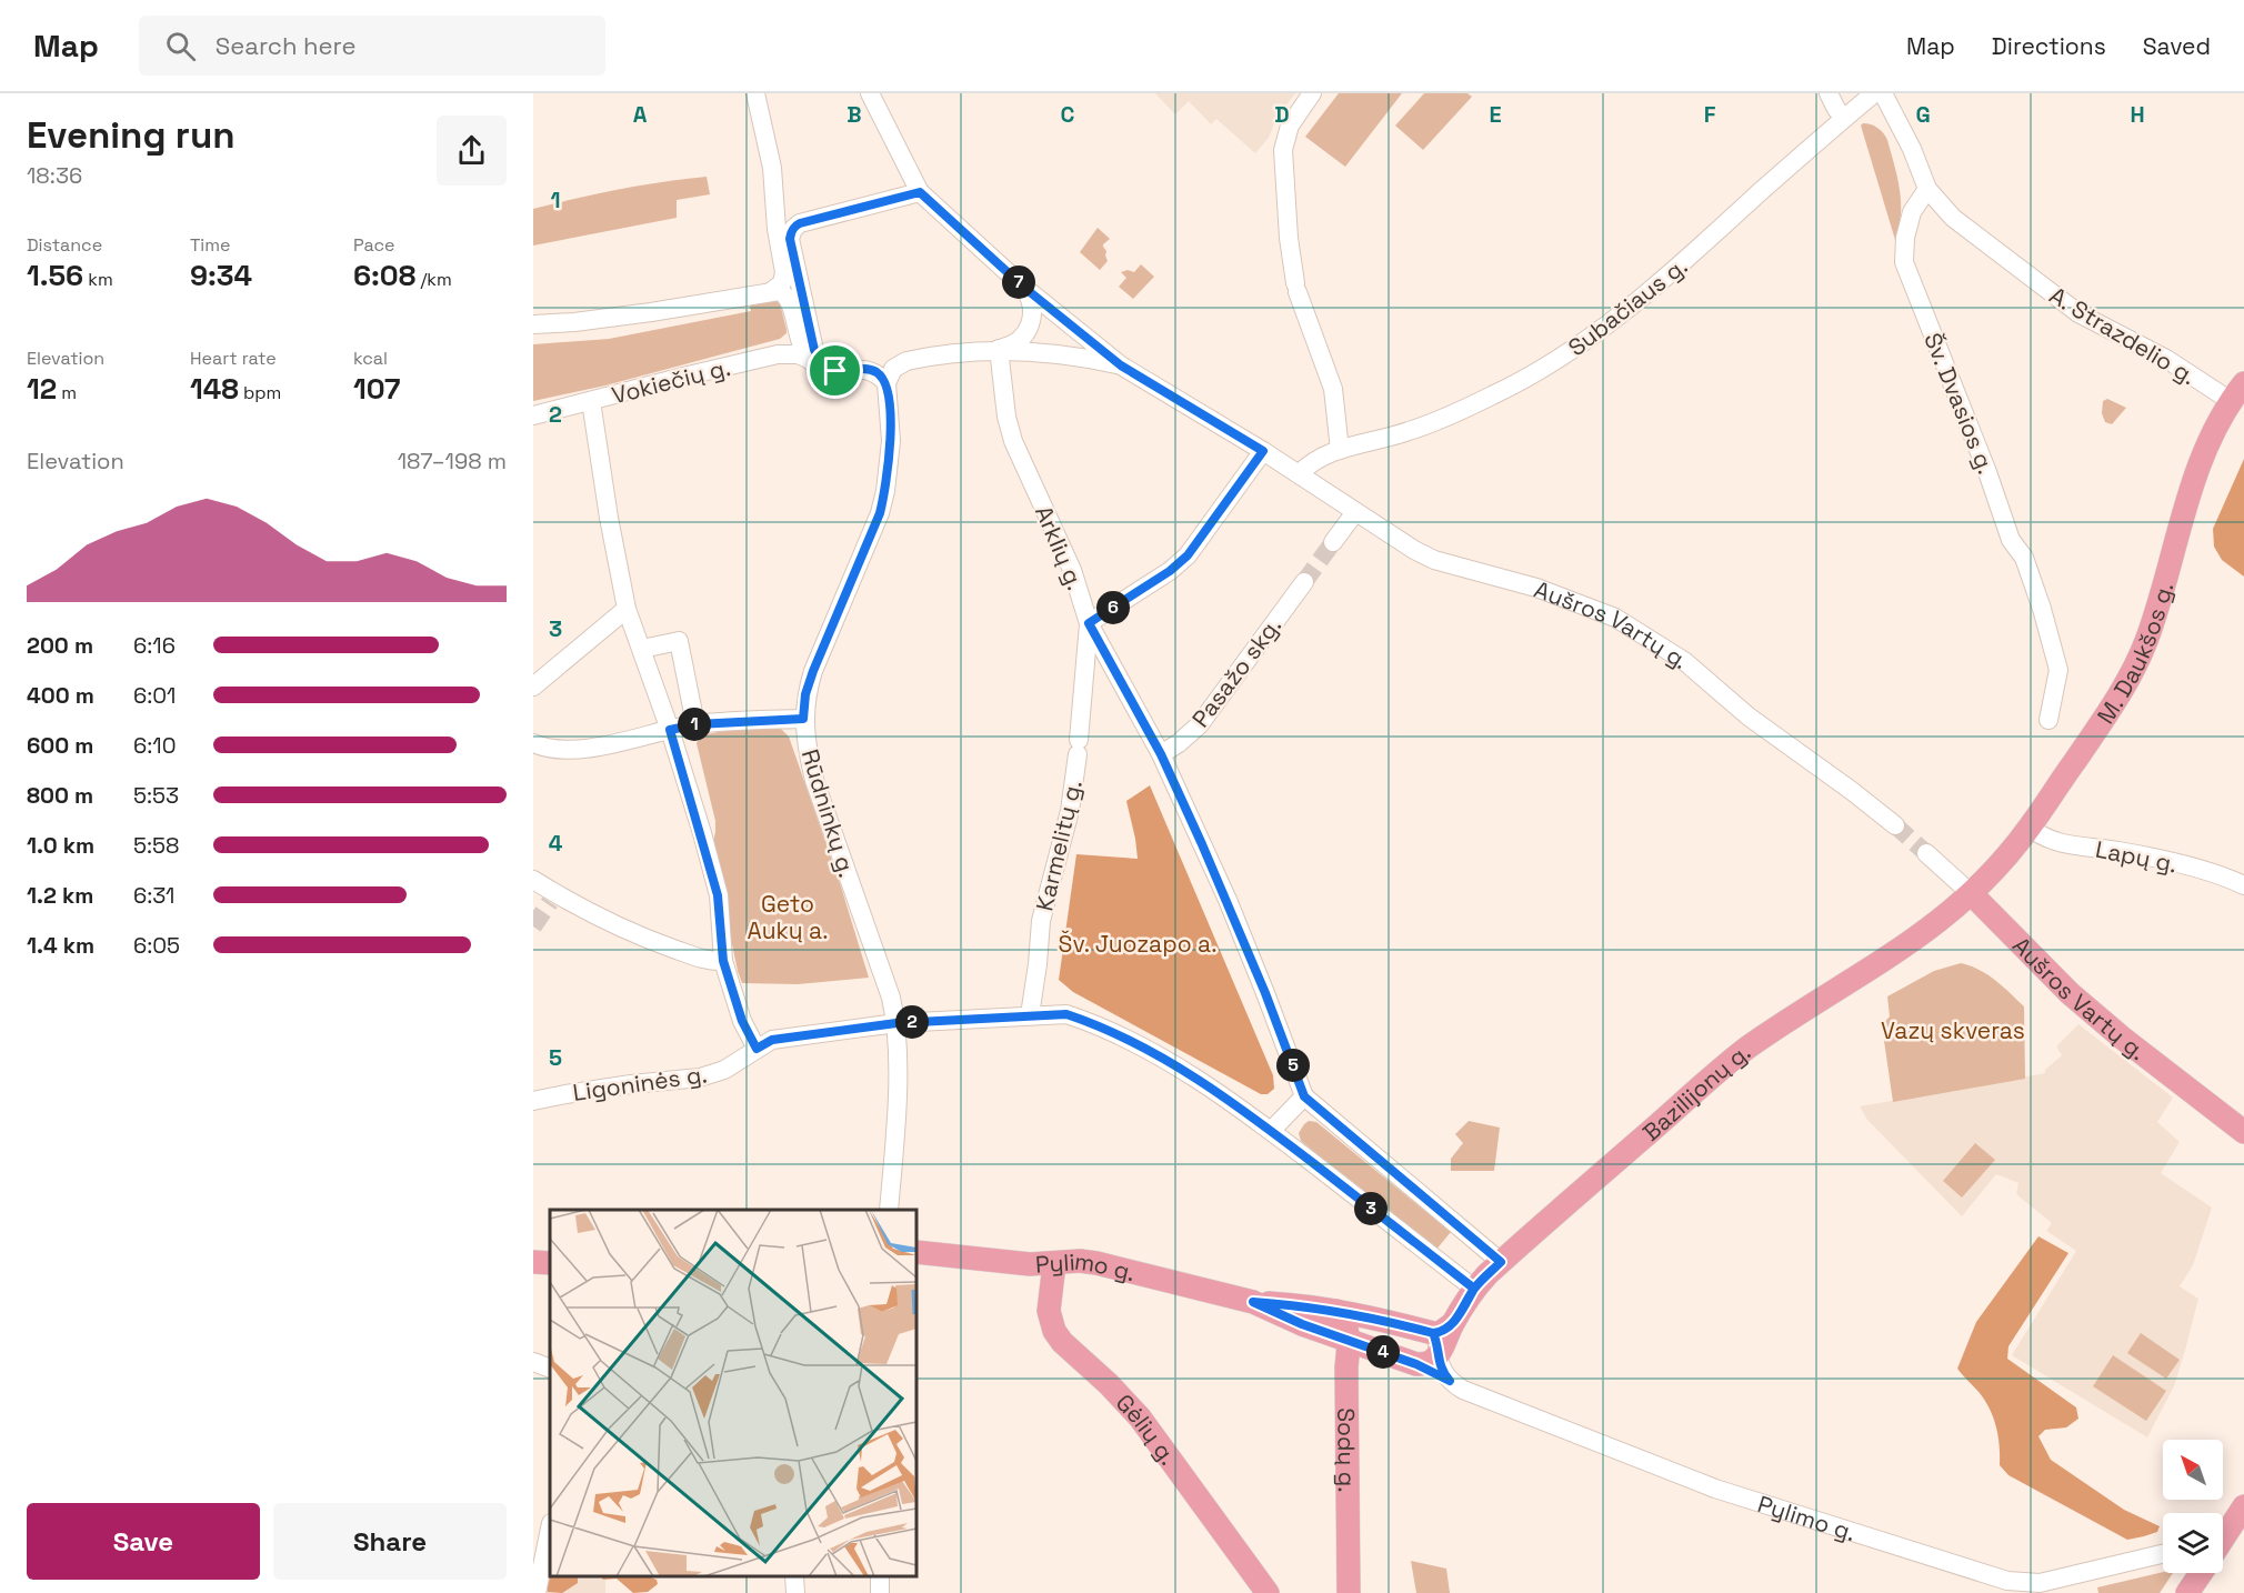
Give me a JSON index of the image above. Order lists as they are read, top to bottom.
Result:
{
  "streets": {
    "main road": [
      "Aušros Vartų g.",
      "M. Daukšos g.",
      "Bazilijonų g.",
      "Pylimo g.",
      "Gėlių g.",
      "Sodų g."
    ],
    "street": [
      "Subačiaus g.",
      "A. Strazdelio g.",
      "Vokiečių g.",
      "Šv. Dvasios g.",
      "Arklių g.",
      "Pasažo skg.",
      "Rūdninkų g.",
      "Karmelitų g.",
      "Lapų g.",
      "Ligoninės g."
    ]
  },
  "crossings": [
    ["Subačiaus g.", "Aušros Vartų g."],
    ["A. Strazdelio g.", "Šv. Dvasios g."],
    ["A. Strazdelio g.", "M. Daukšos g."],
    ["Arklių g.", "Pasažo skg."],
    ["Arklių g.", "Karmelitų g."],
    ["Aušros Vartų g.", "M. Daukšos g."],
    ["Aušros Vartų g.", "Bazilijonų g."],
    ["M. Daukšos g.", "Lapų g."],
    ["M. Daukšos g.", "Bazilijonų g."],
    ["Rūdninkų g.", "Ligoninės g."],
    ["Karmelitų g.", "Ligoninės g."],
    ["Ligoninės g.", "Bazilijonų g."],
    ["Bazilijonų g.", "Pylimo g."],
    ["Pylimo g.", "Gėlių g."],
    ["Pylimo g.", "Sodų g."]
  ],
  "parks": ["Geto Aukų a.", "Šv. Juozapo a.", "Vazų skveras"],
  "north": "top left",
  "page": {
    "header": "Map",
    "search": "Search here",
    "nav": ["Map", "Directions", "Saved"],
    "heading": ["Evening run", "18:36"],
    "stats": [
      ["Distance", "1.56 km"],
      ["Time", "9:34"],
      ["Pace", "6:08 /km"],
      ["Elevation", "12 m"],
      ["Heart rate", "148 bpm"],
      ["kcal", "107"]
    ],
    "pins": [
      "7",
      "6",
      "1",
      "2",
      "5",
      "3",
      "4"
    ],
    "chart": ["Elevation", "187–198 m"],
    "list": [
      {
        "name": "200 m",
        "note": "6:16"
      },
      {
        "name": "400 m",
        "note": "6:01"
      },
      {
        "name": "600 m",
        "note": "6:10"
      },
      {
        "name": "800 m",
        "note": "5:53"
      },
      {
        "name": "1.0 km",
        "note": "5:58"
      },
      {
        "name": "1.2 km",
        "note": "6:31"
      },
      {
        "name": "1.4 km",
        "note": "6:05"
      }
    ],
    "buttons": ["Save", "Share"]
  },
  "grid": {
    "columns": [
      "A",
      "B",
      "C",
      "D",
      "E",
      "F",
      "G",
      "H"
    ],
    "rows": [
      "1",
      "2",
      "3",
      "4",
      "5"
    ]
  }
}
